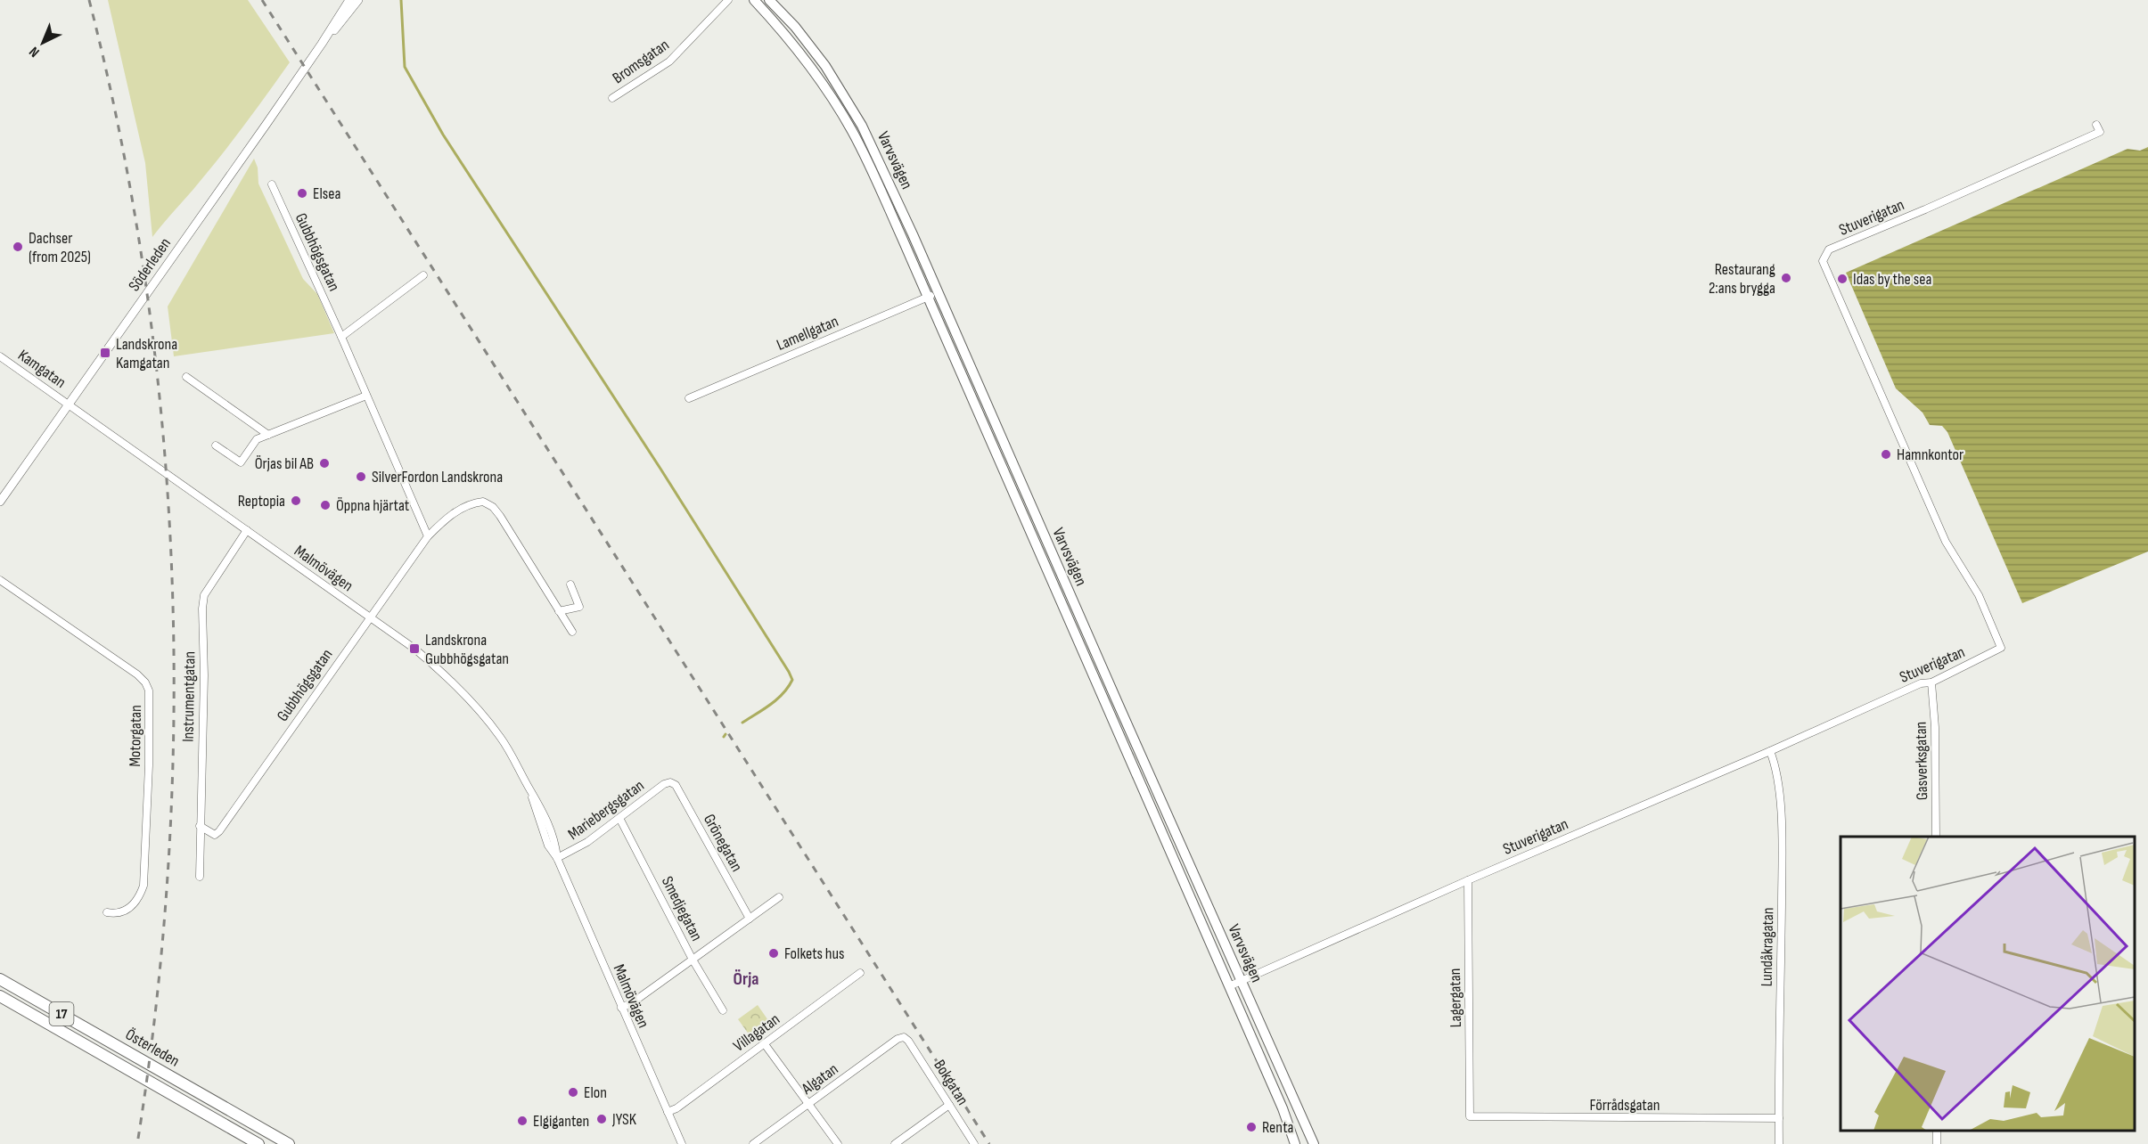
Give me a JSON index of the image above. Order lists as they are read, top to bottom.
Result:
{
  "streets": {
    "main road": ["Varvsvägen", "17", "Österleden"],
    "street": [
      "Bromsgatan",
      "Stuverigatan",
      "Gubbhögsgatan",
      "Söderleden",
      "Lamellgatan",
      "Kamgatan",
      "Malmövägen",
      "Instrumentgatan",
      "Motorgatan",
      "Gasverksgatan",
      "Mariebergsgatan",
      "Grönegatan",
      "Smedjegatan",
      "Lundåkragatan",
      "Lagergatan",
      "Villagatan",
      "Algatan",
      "Bokgatan",
      "Förrådsgatan"
    ]
  },
  "crossings": [
    ["Varvsvägen", "Stuverigatan"],
    ["Varvsvägen", "Lamellgatan"],
    ["Stuverigatan", "Gasverksgatan"],
    ["Stuverigatan", "Lundåkragatan"],
    ["Stuverigatan", "Lagergatan"],
    ["Gubbhögsgatan", "Malmövägen"],
    ["Gubbhögsgatan", "Instrumentgatan"],
    ["Söderleden", "Kamgatan"],
    ["Söderleden", "Malmövägen"],
    ["Kamgatan", "Malmövägen"],
    ["Malmövägen", "Instrumentgatan"],
    ["Malmövägen", "Mariebergsgatan"],
    ["Malmövägen", "Villagatan"],
    ["Mariebergsgatan", "Grönegatan"],
    ["Mariebergsgatan", "Smedjegatan"],
    ["Lundåkragatan", "Förrådsgatan"],
    ["Lagergatan", "Förrådsgatan"],
    ["Algatan", "Bokgatan"]
  ],
  "districts": ["Örja"],
  "places": {
    "other": [
      "Elsea",
      "Dachser (from 2025)",
      "Restaurang 2:ans brygga",
      "Idas by the sea",
      "Hamnkontor",
      "Örjas bil AB",
      "SilverFordon Landskrona",
      "Reptopia",
      "Öppna hjärtat",
      "Folkets hus",
      "Elon",
      "JYSK",
      "Elgiganten",
      "Renta"
    ],
    "transit": ["Landskrona Kamgatan", "Landskrona Gubbhögsgatan"]
  },
  "north": "bottom left"
}
